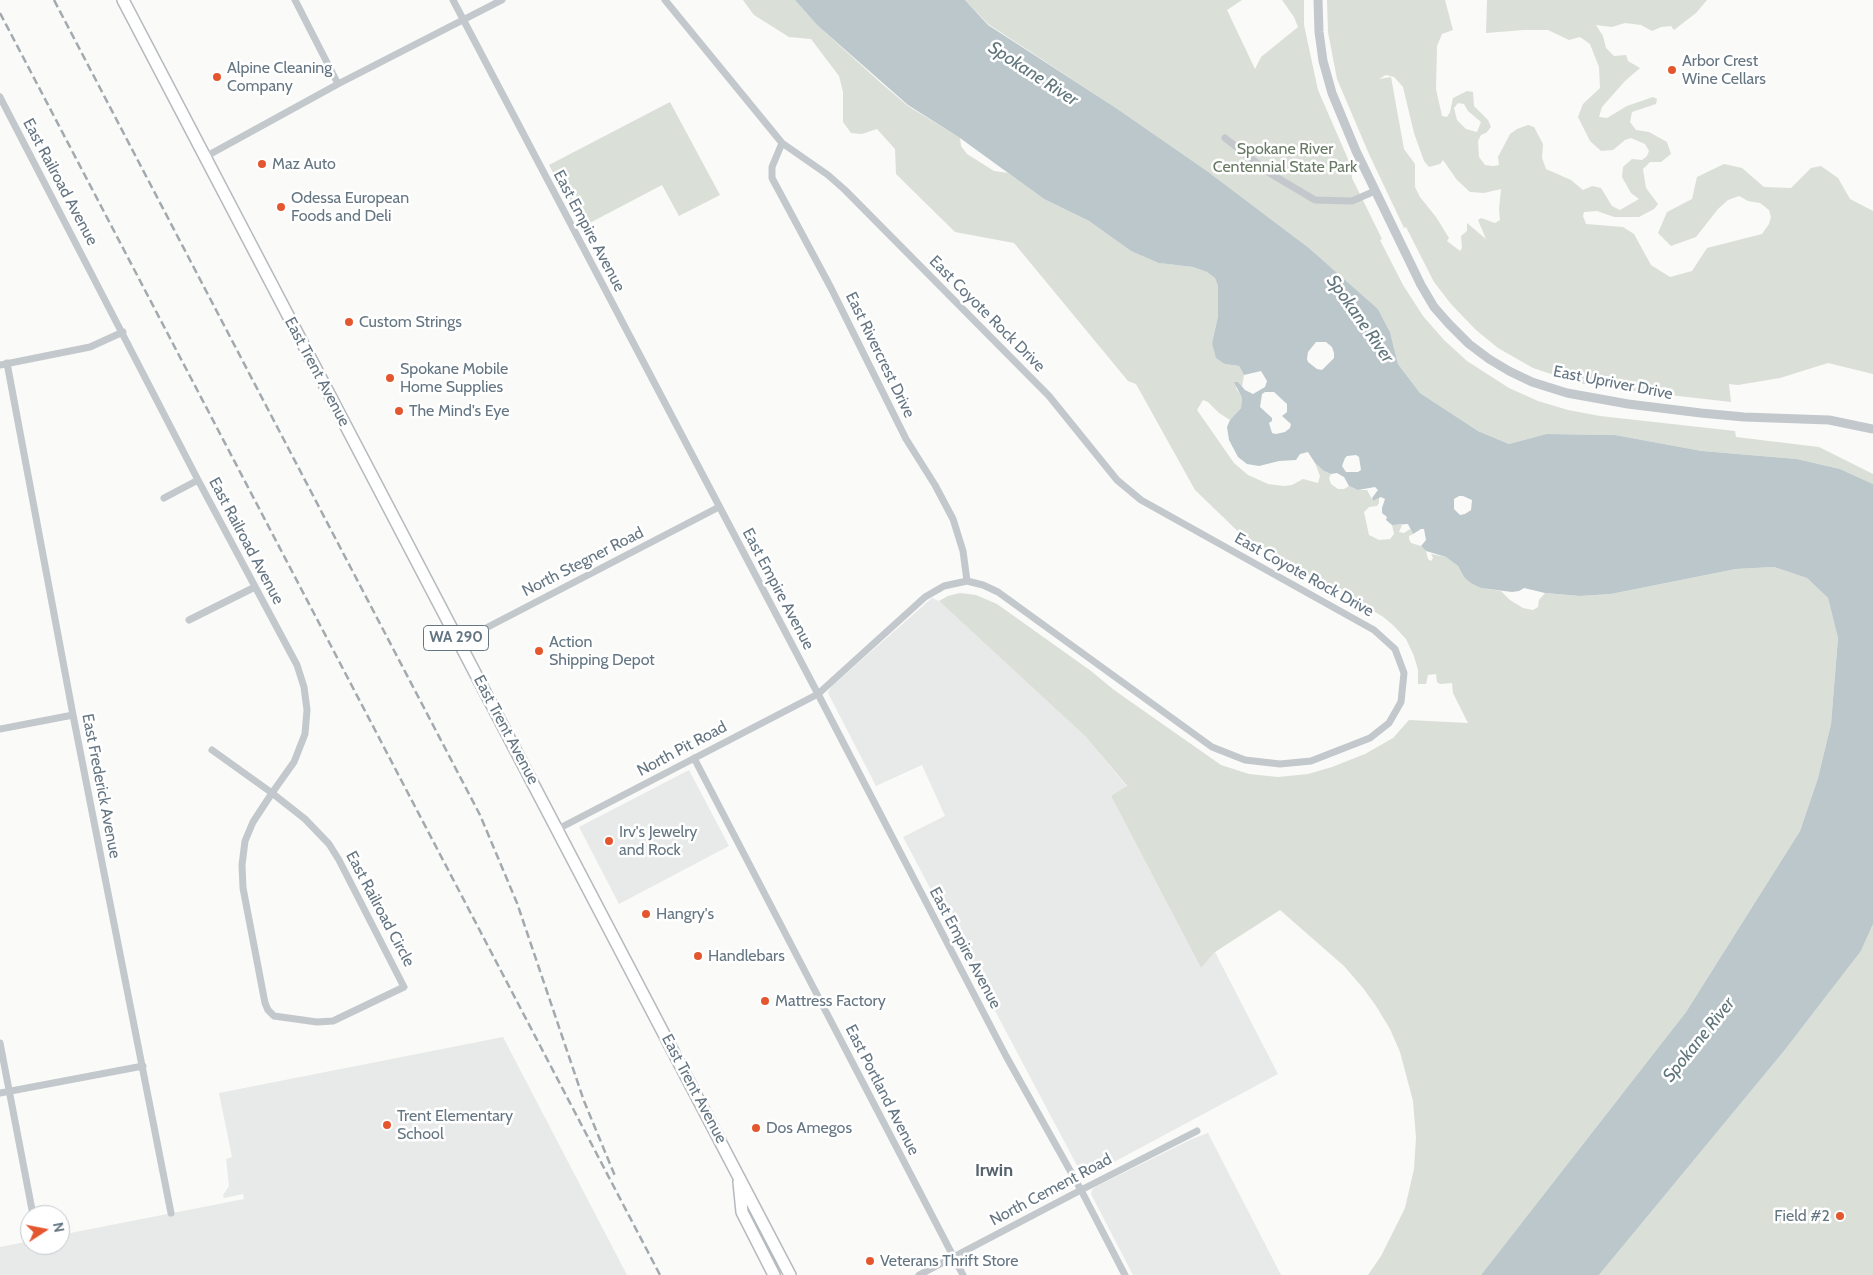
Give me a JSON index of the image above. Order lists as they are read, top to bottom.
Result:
{
  "streets": {
    "main road": ["East Trent Avenue", "WA 290"],
    "street": [
      "East Railroad Avenue",
      "East Empire Avenue",
      "East Coyote Rock Drive",
      "East Rivercrest Drive",
      "East Upriver Drive",
      "North Stegner Road",
      "North Pit Road",
      "East Frederick Avenue",
      "East Railroad Circle",
      "East Portland Avenue",
      "North Cement Road"
    ]
  },
  "crossings": [
    ["East Railroad Avenue", "East Railroad Circle"],
    ["East Empire Avenue", "North Stegner Road"],
    ["East Empire Avenue", "North Pit Road"],
    ["East Empire Avenue", "North Cement Road"],
    ["East Coyote Rock Drive", "East Rivercrest Drive"],
    ["East Trent Avenue", "North Stegner Road"],
    ["East Trent Avenue", "North Pit Road"],
    ["North Pit Road", "East Portland Avenue"],
    ["East Portland Avenue", "North Cement Road"]
  ],
  "districts": ["Irwin"],
  "water": ["Spokane River"],
  "parks": ["Spokane River Centennial State Park"],
  "places": [
    "Arbor Crest Wine Cellars",
    "Alpine Cleaning Company",
    "Maz Auto",
    "Odessa European Foods and Deli",
    "Custom Strings",
    "Spokane Mobile Home Supplies",
    "The Mind's Eye",
    "Action Shipping Depot",
    "Irv's Jewelry and Rock",
    "Hangry's",
    "Handlebars",
    "Mattress Factory",
    "Trent Elementary School",
    "Dos Amegos",
    "Field #2",
    "Veterans Thrift Store"
  ],
  "north": "right"
}
